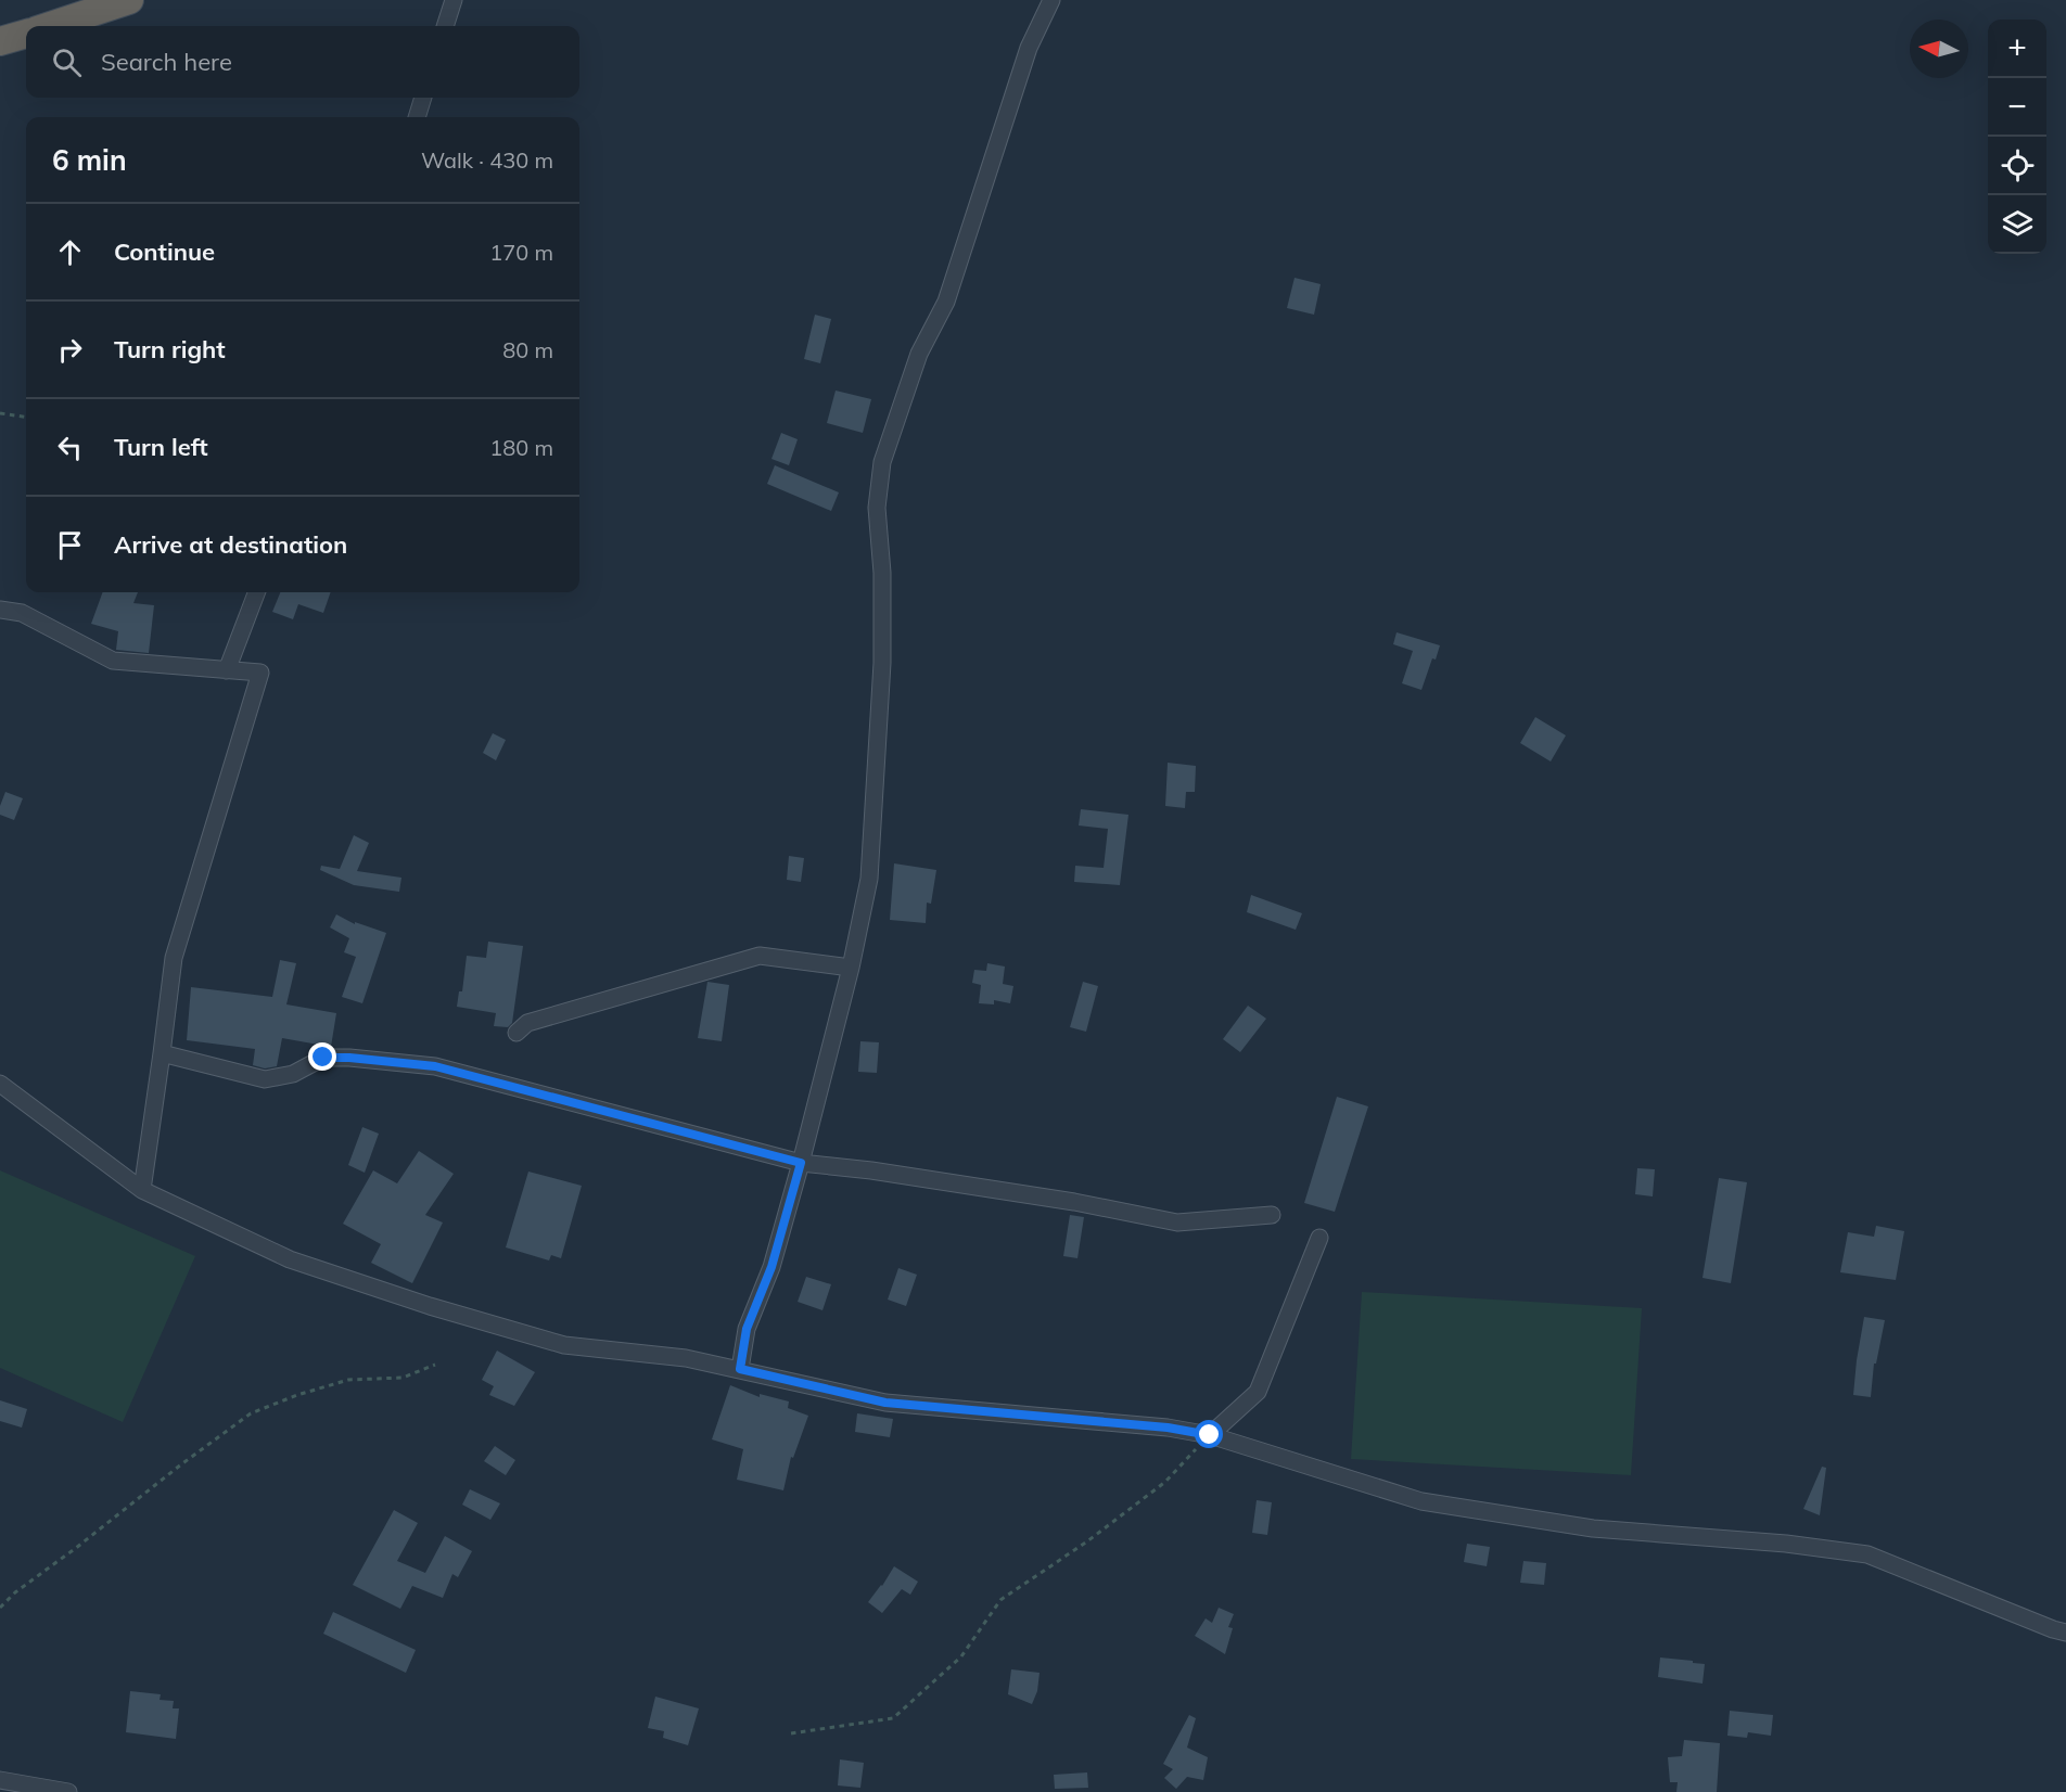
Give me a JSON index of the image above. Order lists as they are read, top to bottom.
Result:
{
  "north": "left",
  "page": {
    "map_buttons": ["+", "−"],
    "search": "Search here",
    "heading": ["6 min", "Walk · 430 m"],
    "list": [
      ["Continue", "170 m"],
      ["Turn right", "80 m"],
      ["Turn left", "180 m"],
      "Arrive at destination"
    ]
  }
}
